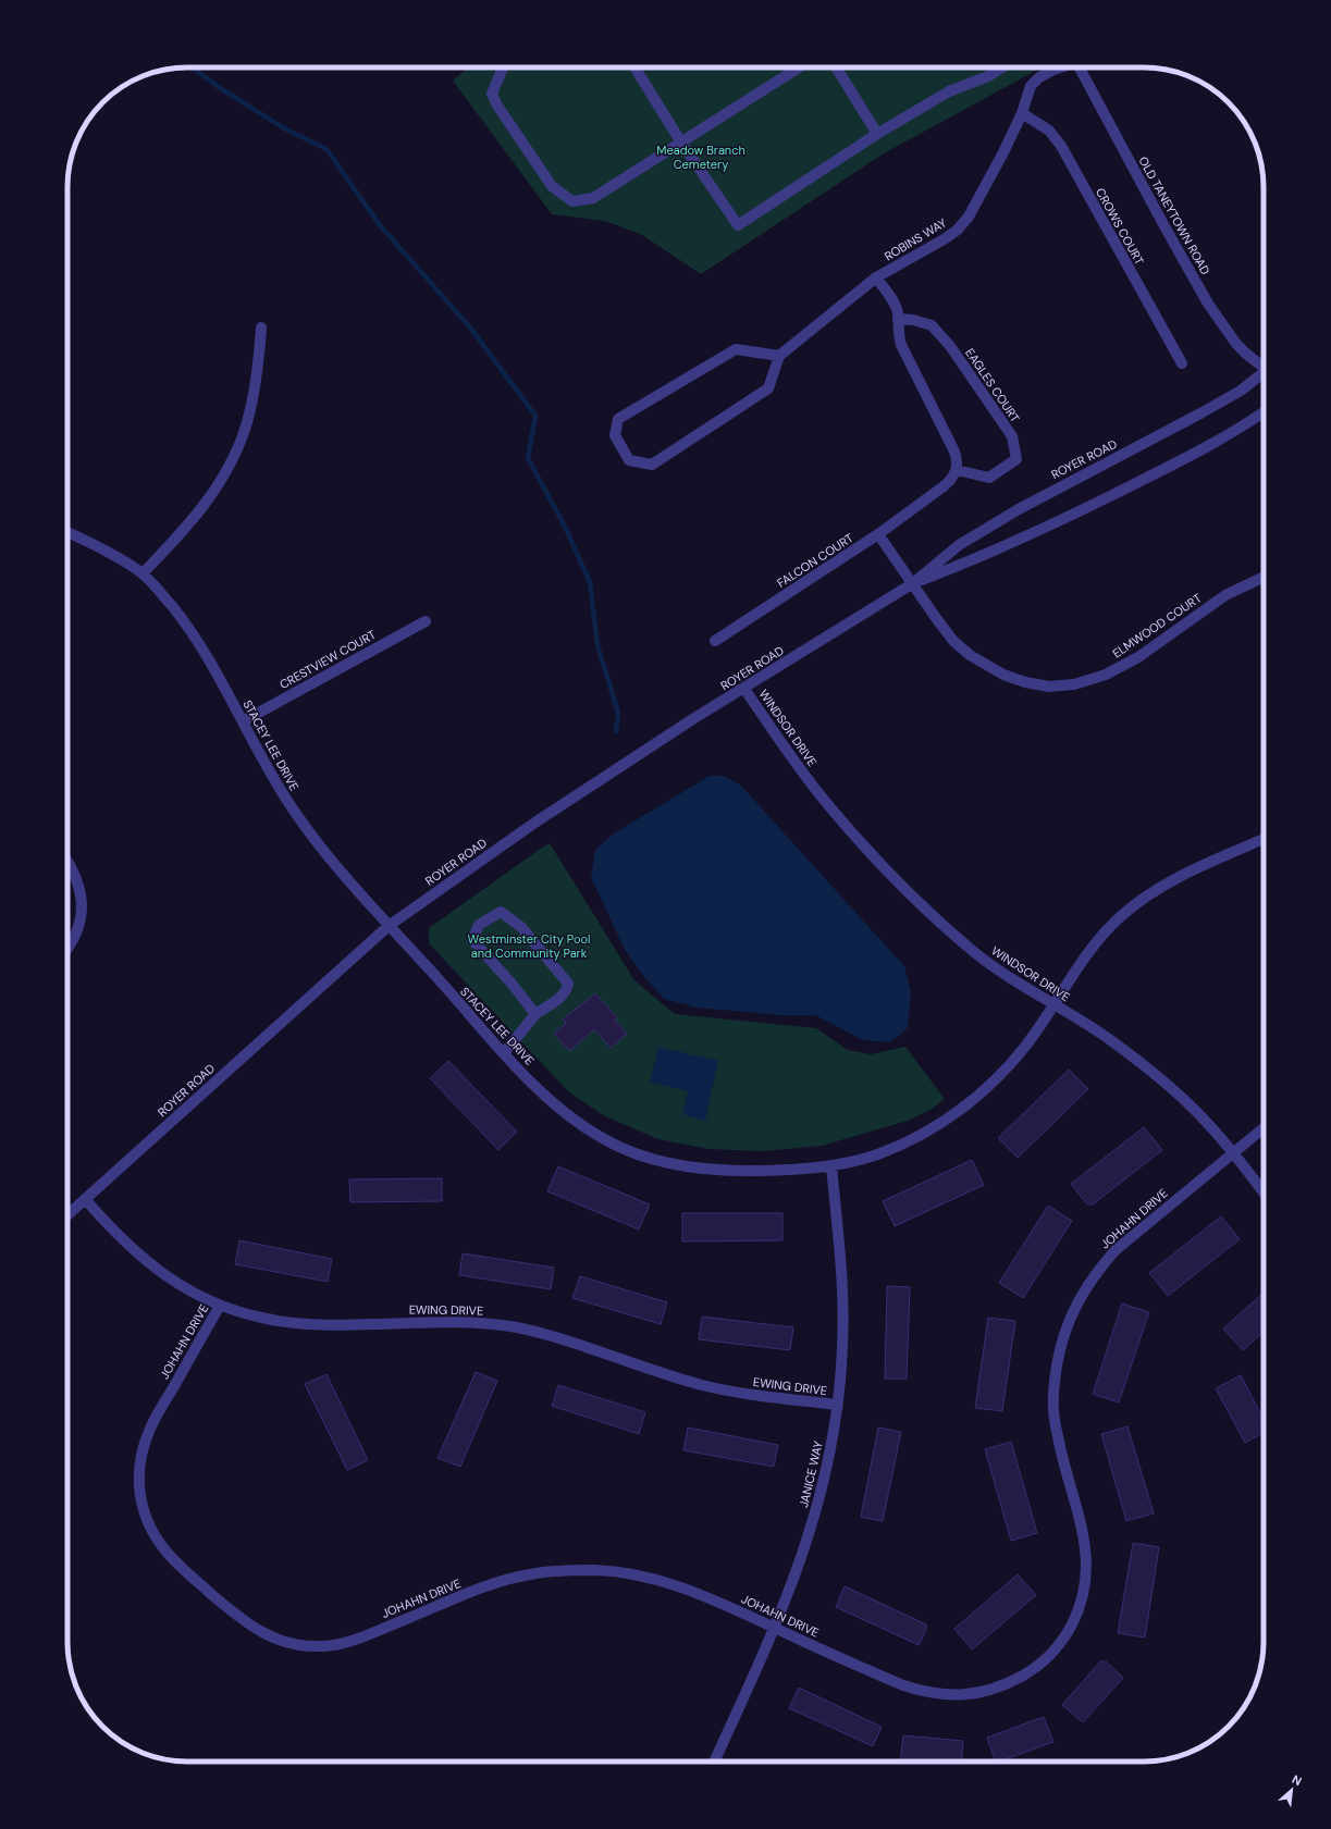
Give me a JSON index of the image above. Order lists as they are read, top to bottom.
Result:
{
  "streets": {
    "street": [
      "OLD TANEYTOWN ROAD",
      "CROWS COURT",
      "ROBINS WAY",
      "EAGLES COURT",
      "ROYER ROAD",
      "FALCON COURT",
      "ELMWOOD COURT",
      "CRESTVIEW COURT",
      "WINDSOR DRIVE",
      "STACEY LEE DRIVE",
      "JOHAHN DRIVE",
      "EWING DRIVE",
      "JANICE WAY"
    ]
  },
  "crossings": [
    ["CROWS COURT", "ROBINS WAY"],
    ["ROYER ROAD", "ELMWOOD COURT"],
    ["ROYER ROAD", "WINDSOR DRIVE"],
    ["ROYER ROAD", "STACEY LEE DRIVE"],
    ["ROYER ROAD", "EWING DRIVE"],
    ["CRESTVIEW COURT", "STACEY LEE DRIVE"],
    ["WINDSOR DRIVE", "STACEY LEE DRIVE"],
    ["WINDSOR DRIVE", "JOHAHN DRIVE"],
    ["STACEY LEE DRIVE", "JANICE WAY"],
    ["JOHAHN DRIVE", "EWING DRIVE"],
    ["JOHAHN DRIVE", "JANICE WAY"],
    ["EWING DRIVE", "JANICE WAY"]
  ],
  "parks": ["Meadow Branch Cemetery", "Westminster City Pool and Community Park"],
  "north": "top right"
}
